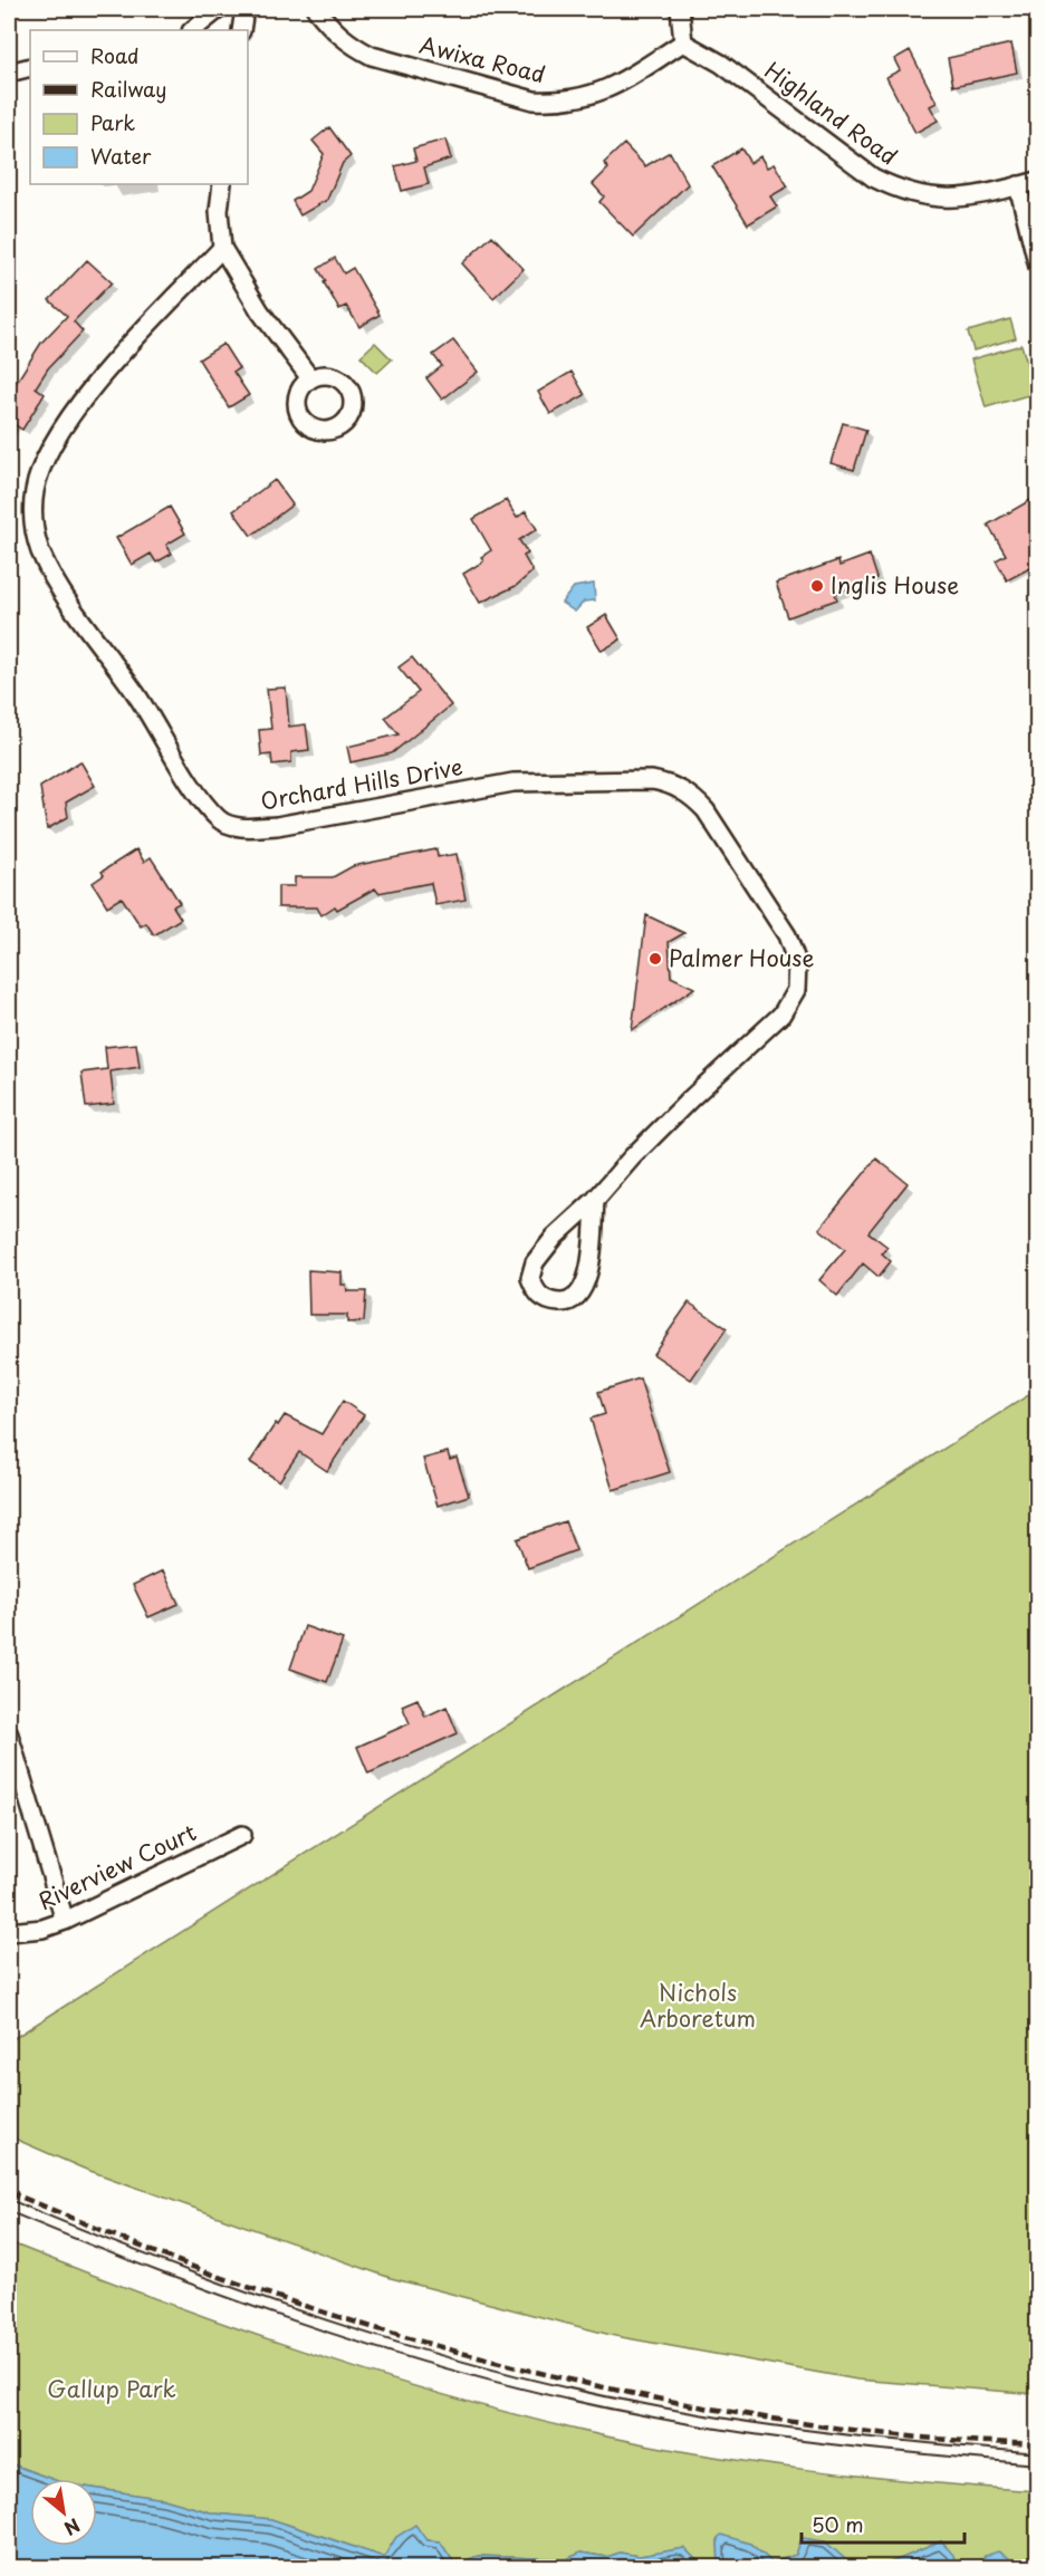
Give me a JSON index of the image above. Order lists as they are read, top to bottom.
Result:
{
  "streets": {
    "street": [
      "Awixa Road",
      "Highland Road",
      "Orchard Hills Drive",
      "Riverview Court"
    ]
  },
  "crossings": [
    ["Awixa Road", "Highland Road"]
  ],
  "parks": ["Nichols Arboretum", "Gallup Park"],
  "places": ["Inglis House", "Palmer House"],
  "legend": [
    "Road",
    "Railway",
    "Park",
    "Water"
  ],
  "scale_bar": "50 m",
  "north": "bottom right"
}
